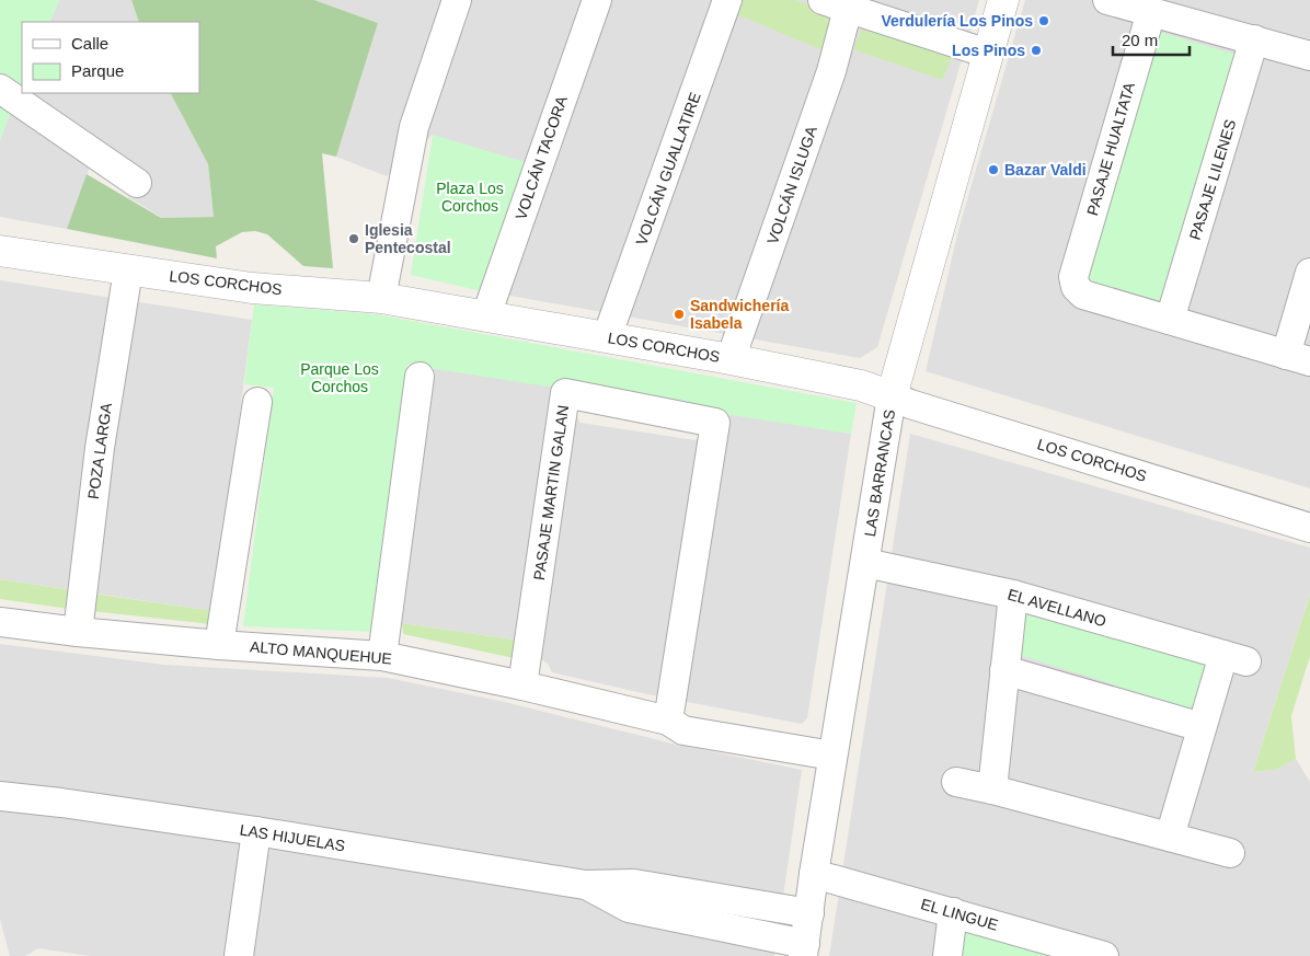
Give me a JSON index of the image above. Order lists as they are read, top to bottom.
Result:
{
  "streets": {
    "street": [
      "PASAJE HUALTATA",
      "VOLCÁN TACORA",
      "VOLCÁN GUALLATIRE",
      "PASAJE LILENES",
      "VOLCÁN ISLUGA",
      "LOS CORCHOS",
      "POZA LARGA",
      "LAS BARRANCAS",
      "PASAJE MARTIN GALAN",
      "EL AVELLANO",
      "ALTO MANQUEHUE",
      "LAS HIJUELAS",
      "EL LINGUE"
    ]
  },
  "crossings": [
    ["PASAJE HUALTATA", "PASAJE LILENES"],
    ["VOLCÁN TACORA", "LOS CORCHOS"],
    ["VOLCÁN GUALLATIRE", "LOS CORCHOS"],
    ["VOLCÁN ISLUGA", "LOS CORCHOS"],
    ["LOS CORCHOS", "POZA LARGA"],
    ["LOS CORCHOS", "LAS BARRANCAS"],
    ["POZA LARGA", "ALTO MANQUEHUE"],
    ["LAS BARRANCAS", "EL AVELLANO"],
    ["LAS BARRANCAS", "ALTO MANQUEHUE"],
    ["LAS BARRANCAS", "LAS HIJUELAS"],
    ["LAS BARRANCAS", "EL LINGUE"],
    ["PASAJE MARTIN GALAN", "ALTO MANQUEHUE"]
  ],
  "parks": ["Plaza Los Corchos", "Parque Los Corchos"],
  "places": [
    "Verdulería Los Pinos",
    "Los Pinos",
    "Bazar Valdi",
    "Iglesia Pentecostal",
    "Sandwichería Isabela"
  ],
  "legend": ["Calle", "Parque"],
  "scale_bar": "20 m"
}
